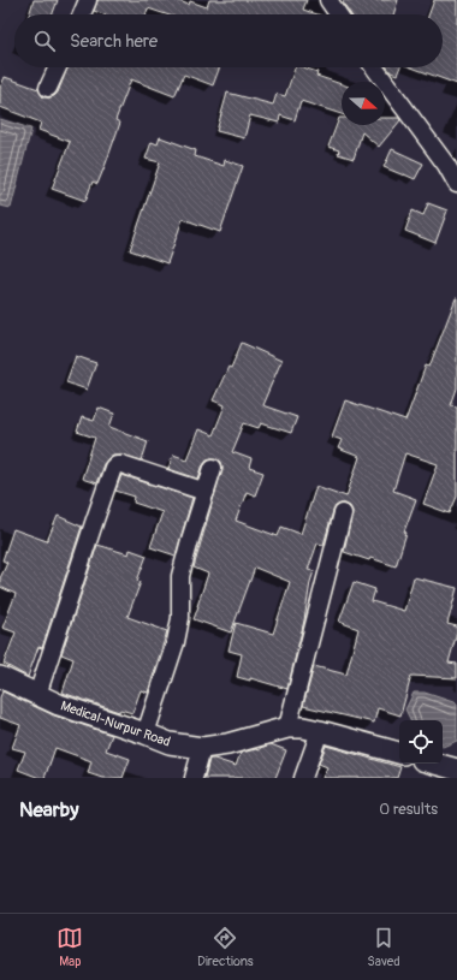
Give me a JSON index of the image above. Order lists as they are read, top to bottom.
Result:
{
  "streets": {
    "street": ["Medical-Nurpur Road"]
  },
  "north": "right",
  "page": {
    "search": "Search here",
    "heading": ["Nearby", "0 results"],
    "nav": ["Map", "Directions", "Saved"]
  }
}
